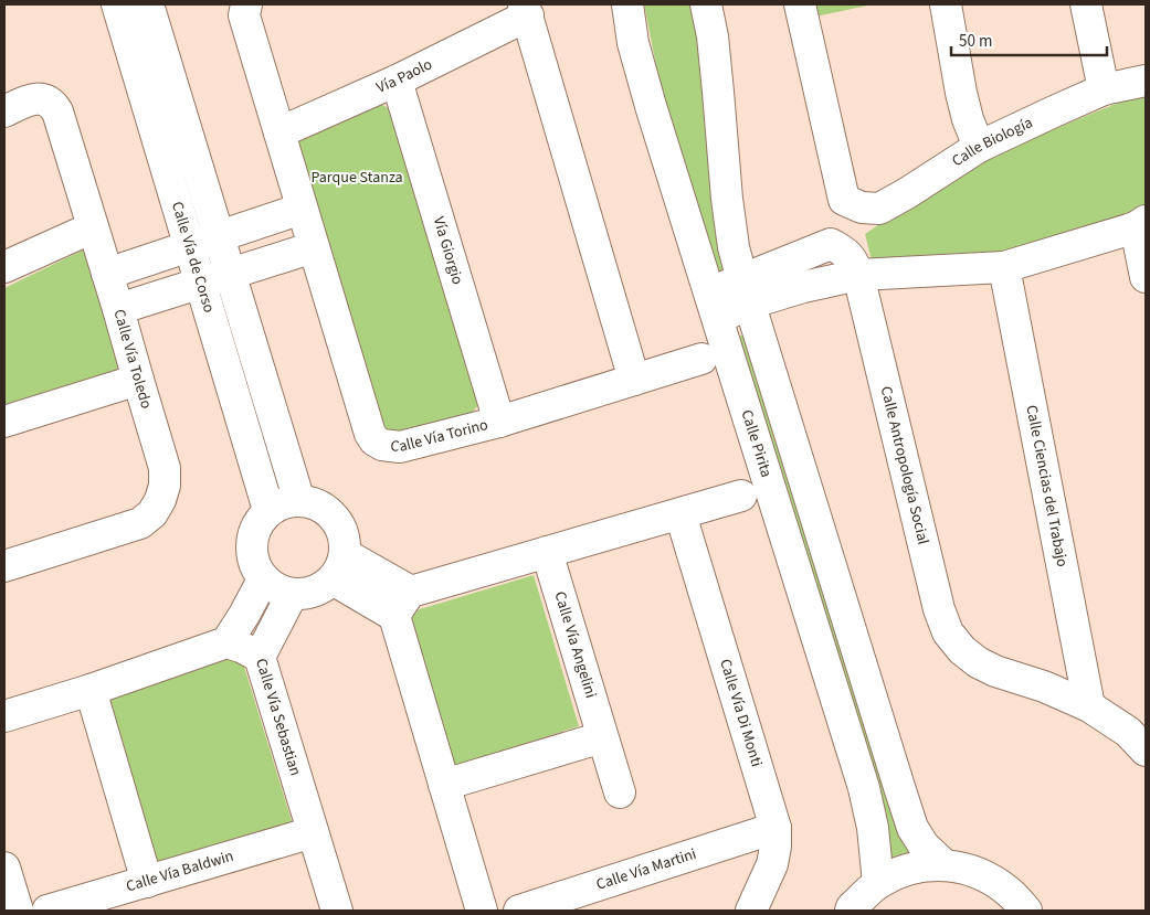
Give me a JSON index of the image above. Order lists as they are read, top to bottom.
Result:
{
  "streets": {
    "street": [
      "Vía Paolo",
      "Calle Biología",
      "Vía Giorgio",
      "Calle Vía de Corso",
      "Calle Vía Toledo",
      "Calle Vía Torino",
      "Calle Pirita",
      "Calle Antropología Social",
      "Calle Ciencias del Trabajo",
      "Calle Vía Angelini",
      "Calle Vía Di Monti",
      "Calle Vía Sebastian",
      "Calle Vía Martini",
      "Calle Vía Baldwin"
    ]
  },
  "crossings": [
    ["Vía Paolo", "Vía Giorgio"],
    ["Vía Paolo", "Calle Vía Torino"],
    ["Vía Giorgio", "Calle Vía Torino"],
    ["Calle Antropología Social", "Calle Ciencias del Trabajo"],
    ["Calle Vía Di Monti", "Calle Vía Martini"],
    ["Calle Vía Sebastian", "Calle Vía Baldwin"]
  ],
  "parks": ["Parque Stanza"],
  "scale_bar": "50 m"
}
